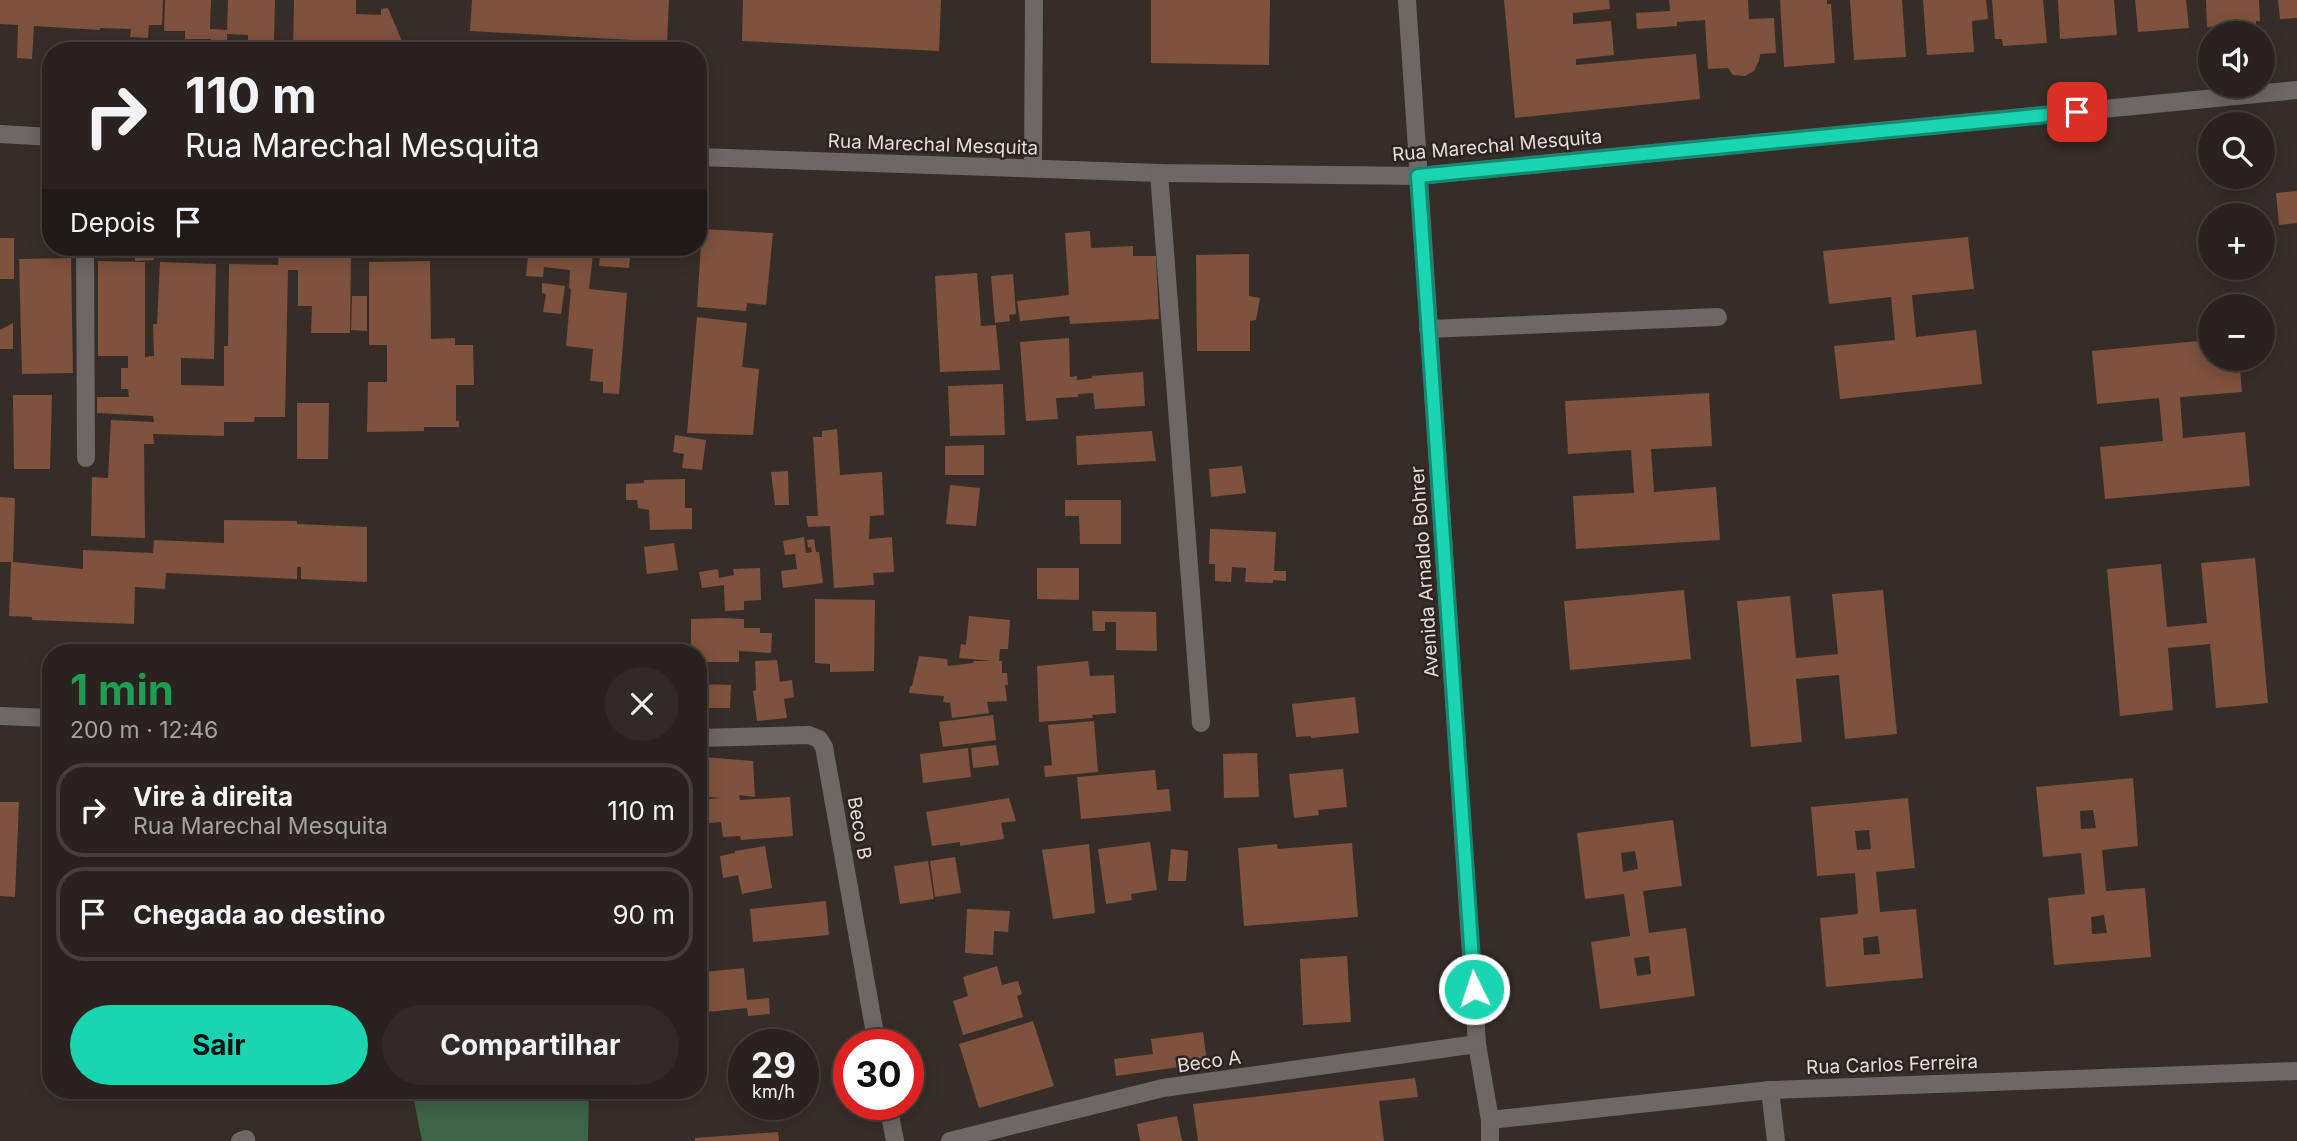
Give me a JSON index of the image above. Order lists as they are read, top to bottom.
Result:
{
  "streets": {
    "street": [
      "Rua Marechal Mesquita",
      "Avenida Arnaldo Bohrer",
      "Beco B",
      "Beco A",
      "Rua Carlos Ferreira"
    ]
  },
  "crossings": [
    ["Rua Marechal Mesquita", "Avenida Arnaldo Bohrer"],
    ["Avenida Arnaldo Bohrer", "Beco A"],
    ["Avenida Arnaldo Bohrer", "Rua Carlos Ferreira"]
  ],
  "page": {
    "map_buttons": ["+", "−"],
    "turn": ["110 m", "Rua Marechal Mesquita"],
    "then": "Depois",
    "heading": ["1 min", "200 m · 12:46"],
    "list": [
      {
        "name": "Vire à direita",
        "note": "Rua Marechal Mesquita",
        "value": "110 m"
      },
      {
        "name": "Chegada ao destino",
        "value": "90 m"
      }
    ],
    "buttons": ["Sair", "Compartilhar"],
    "speed": "29 km/h",
    "limit": "30"
  }
}
